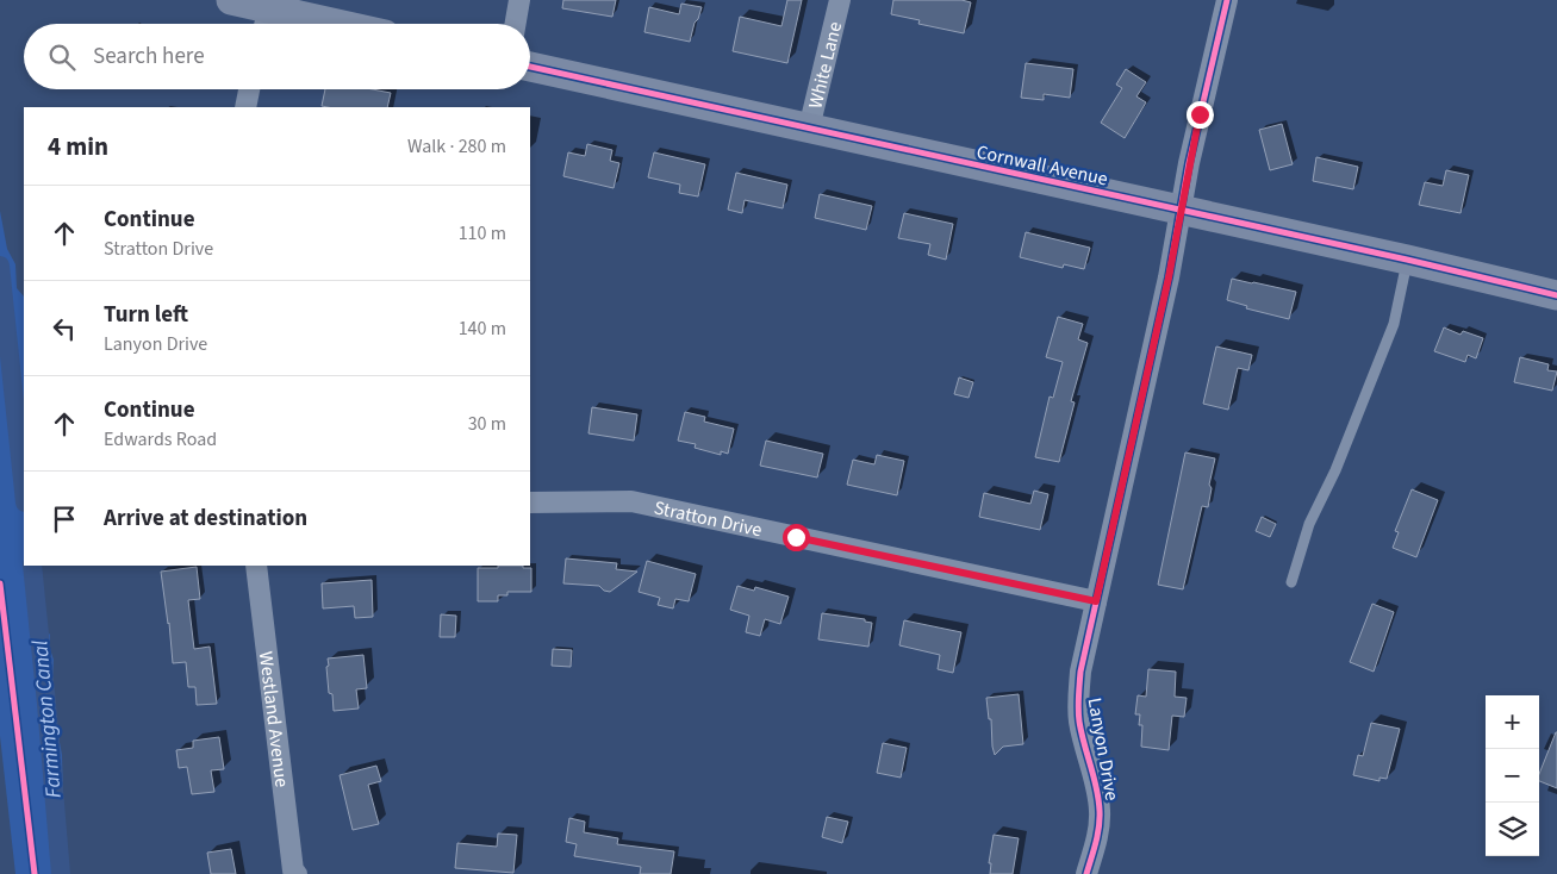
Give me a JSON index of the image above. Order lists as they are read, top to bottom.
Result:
{
  "streets": {
    "street": [
      "White Lane",
      "Cornwall Avenue",
      "Stratton Drive",
      "Westland Avenue",
      "Lanyon Drive"
    ]
  },
  "crossings": [
    ["White Lane", "Cornwall Avenue"],
    ["Cornwall Avenue", "Lanyon Drive"],
    ["Stratton Drive", "Lanyon Drive"]
  ],
  "water": ["Farmington Canal"],
  "page": {
    "search": "Search here",
    "heading": ["4 min", "Walk · 280 m"],
    "list": [
      ["Continue", "Stratton Drive", "110 m"],
      ["Turn left", "Lanyon Drive", "140 m"],
      ["Continue", "Edwards Road", "30 m"],
      "Arrive at destination"
    ],
    "map_buttons": ["+", "−"]
  }
}
